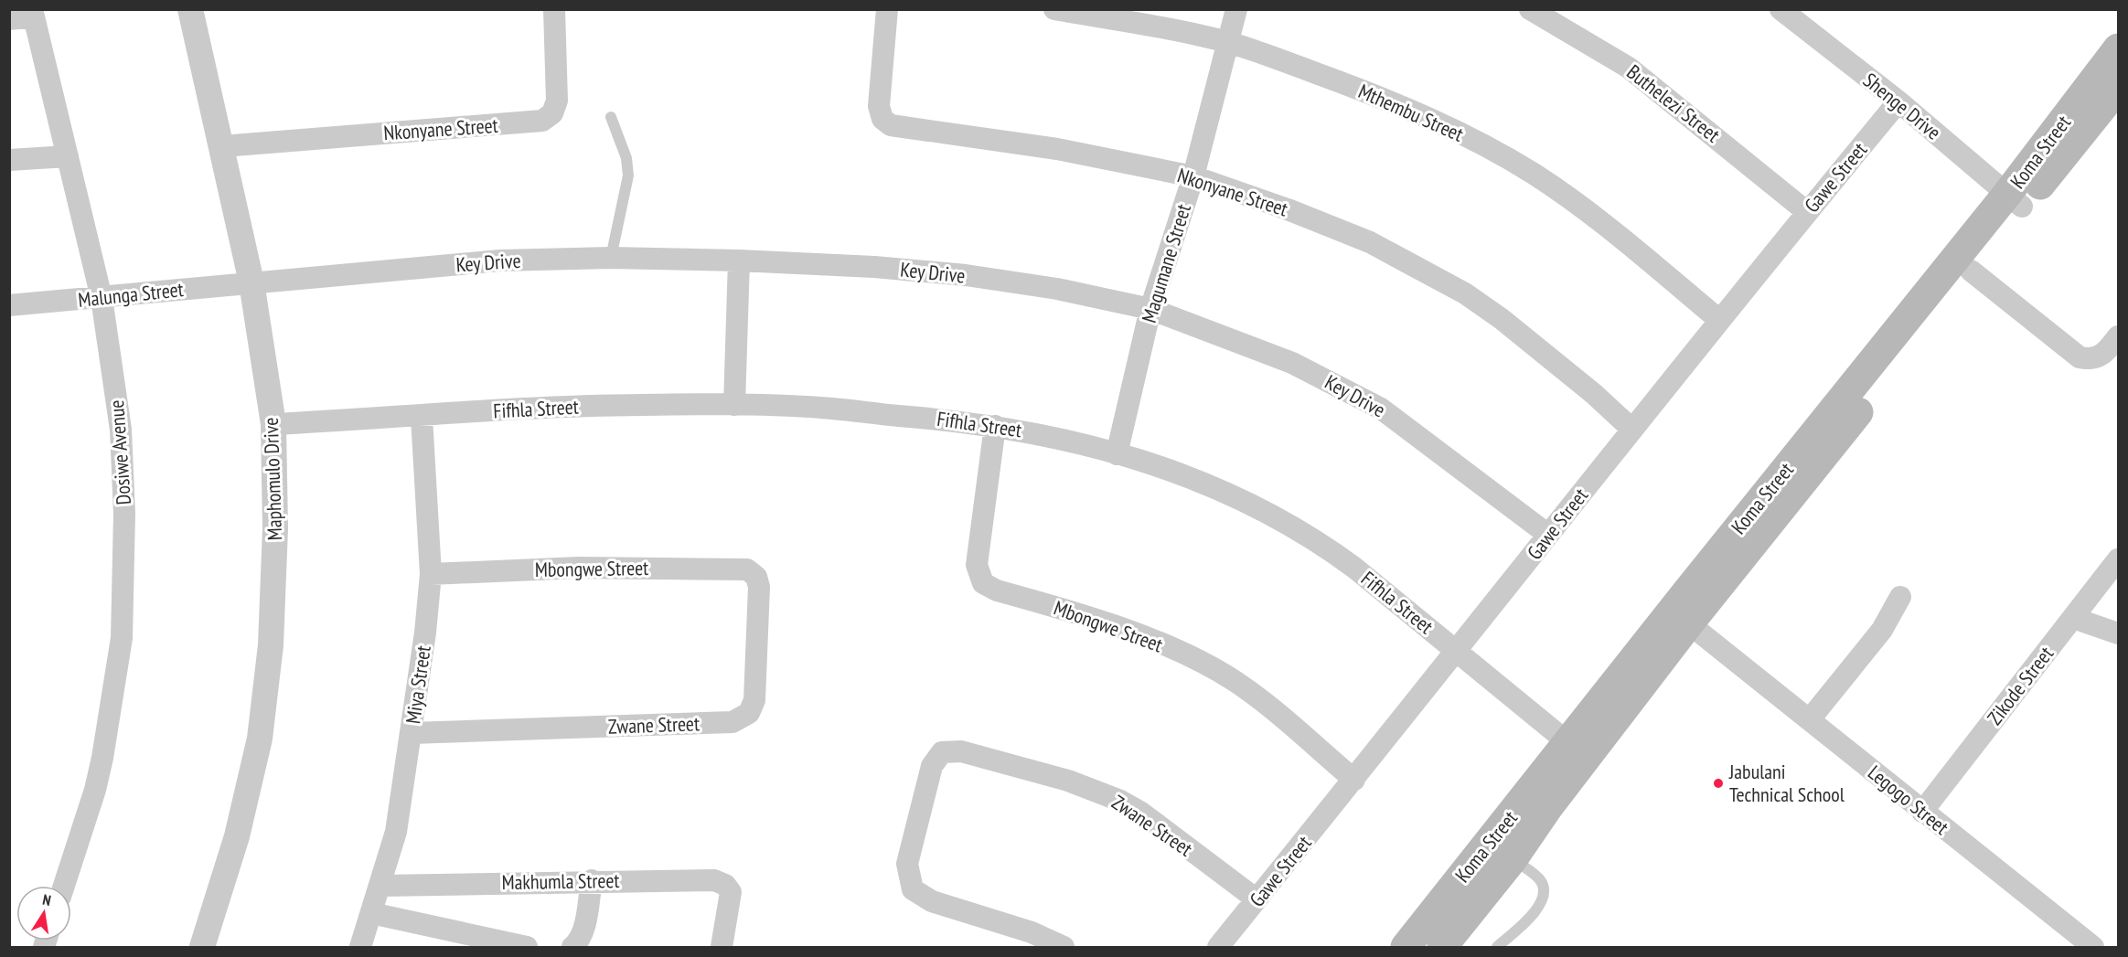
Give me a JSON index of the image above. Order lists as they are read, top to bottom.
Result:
{
  "streets": {
    "main road": ["Koma Street"],
    "street": [
      "Buthelezi Street",
      "Shenge Drive",
      "Mthembu Street",
      "Nkonyane Street",
      "Gawe Street",
      "Key Drive",
      "Magumane Street",
      "Malunga Street",
      "Fifhla Street",
      "Dosiwe Avenue",
      "Maphomulo Drive",
      "Mbongwe Street",
      "Miya Street",
      "Zikode Street",
      "Zwane Street",
      "Legogo Street",
      "Makhumla Street"
    ]
  },
  "crossings": [
    ["Buthelezi Street", "Gawe Street"],
    ["Shenge Drive", "Koma Street"],
    ["Shenge Drive", "Gawe Street"],
    ["Mthembu Street", "Gawe Street"],
    ["Mthembu Street", "Magumane Street"],
    ["Nkonyane Street", "Gawe Street"],
    ["Nkonyane Street", "Magumane Street"],
    ["Nkonyane Street", "Maphomulo Drive"],
    ["Koma Street", "Fifhla Street"],
    ["Koma Street", "Legogo Street"],
    ["Gawe Street", "Key Drive"],
    ["Gawe Street", "Fifhla Street"],
    ["Gawe Street", "Mbongwe Street"],
    ["Gawe Street", "Zwane Street"],
    ["Key Drive", "Magumane Street"],
    ["Key Drive", "Malunga Street"],
    ["Key Drive", "Maphomulo Drive"],
    ["Magumane Street", "Fifhla Street"],
    ["Malunga Street", "Dosiwe Avenue"],
    ["Malunga Street", "Maphomulo Drive"],
    ["Fifhla Street", "Maphomulo Drive"],
    ["Fifhla Street", "Mbongwe Street"],
    ["Fifhla Street", "Miya Street"],
    ["Mbongwe Street", "Miya Street"],
    ["Mbongwe Street", "Zwane Street"],
    ["Miya Street", "Zwane Street"],
    ["Miya Street", "Makhumla Street"],
    ["Zikode Street", "Legogo Street"]
  ],
  "places": ["Jabulani Technical School"],
  "north": "top"
}
